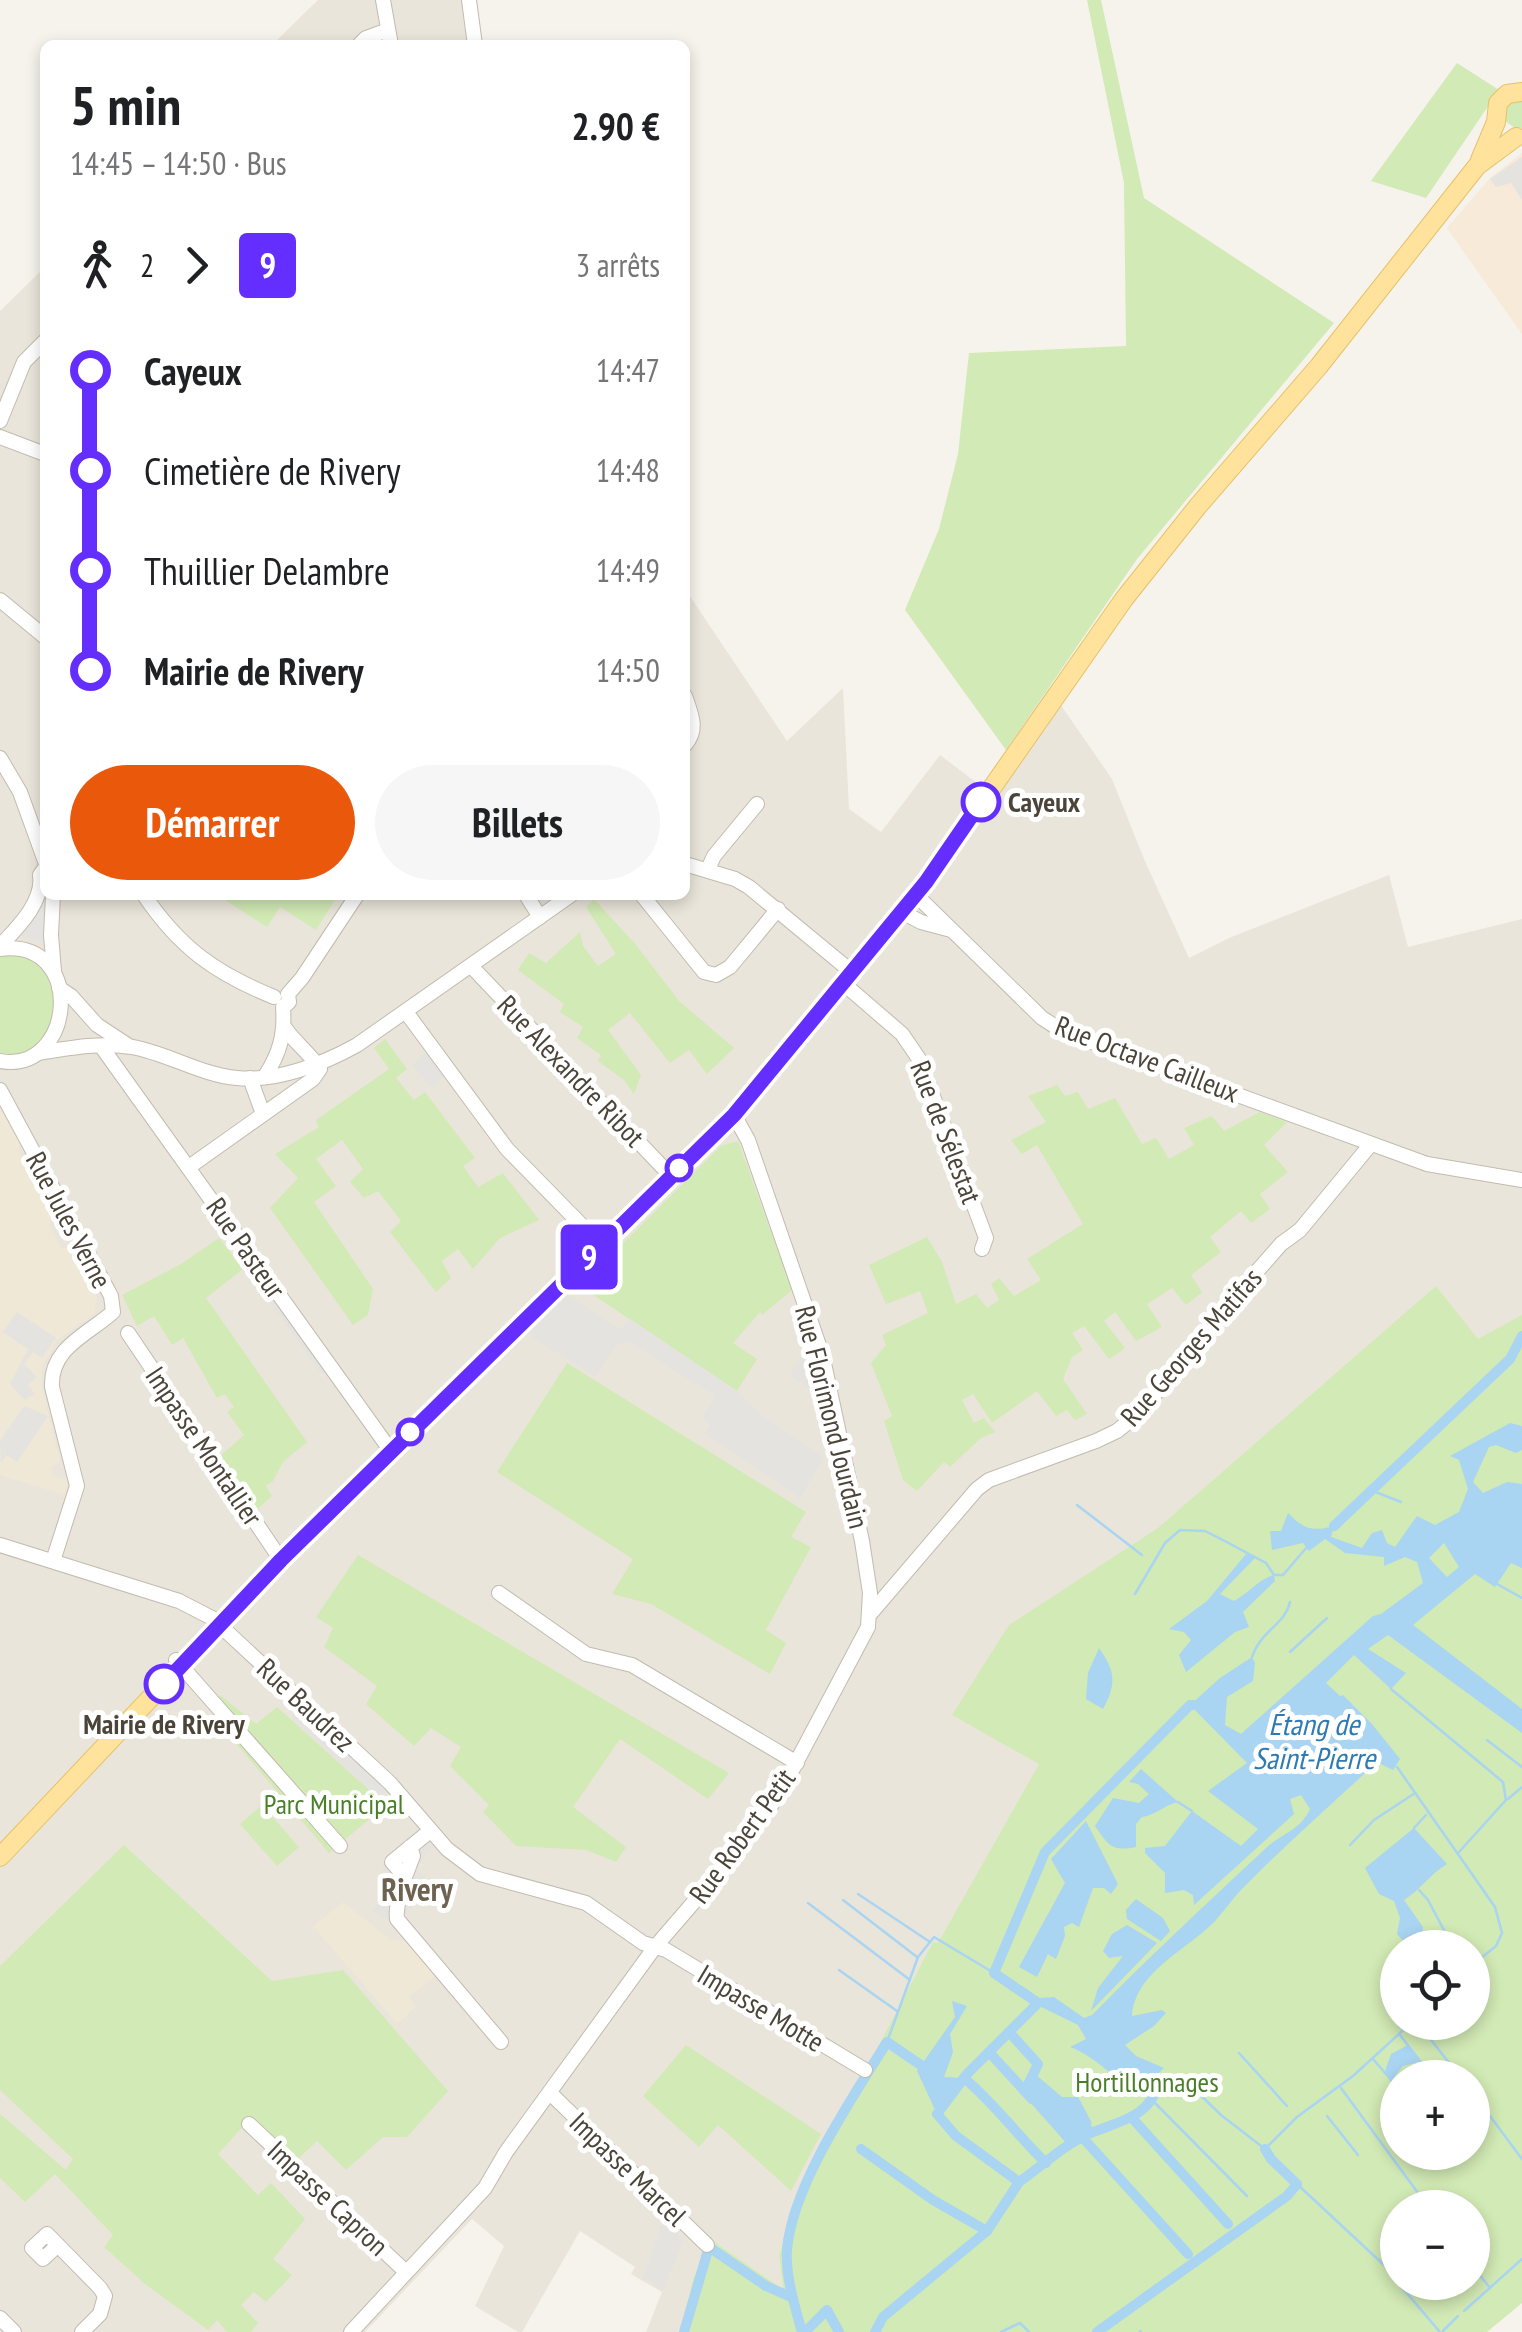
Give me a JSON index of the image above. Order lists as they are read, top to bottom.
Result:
{
  "streets": {
    "street": [
      "Rue Octave Cailleux",
      "Rue Alexandre Ribot",
      "Rue de Sélestat",
      "Rue Jules Verne",
      "Rue Pasteur",
      "Rue Georges Matifas",
      "Rue Florimond Jourdain",
      "Impasse Montallier",
      "Rue Baudrez",
      "Rue Robert Petit",
      "Impasse Motte",
      "Impasse Marcel",
      "Impasse Capron"
    ]
  },
  "crossings": [
    ["Rue Octave Cailleux", "Rue Georges Matifas"],
    ["Rue Jules Verne", "Rue Baudrez"],
    ["Rue Georges Matifas", "Rue Florimond Jourdain"],
    ["Rue Georges Matifas", "Rue Robert Petit"],
    ["Rue Florimond Jourdain", "Rue Robert Petit"],
    ["Rue Baudrez", "Rue Robert Petit"],
    ["Rue Baudrez", "Impasse Motte"],
    ["Rue Robert Petit", "Impasse Motte"],
    ["Rue Robert Petit", "Impasse Marcel"],
    ["Rue Robert Petit", "Impasse Capron"]
  ],
  "districts": ["Rivery"],
  "water": ["Étang de Saint-Pierre"],
  "parks": ["Parc Municipal", "Hortillonnages"],
  "places": ["Cayeux", "Mairie de Rivery"],
  "lines": ["bus line 9"],
  "page": {
    "on_map": "9",
    "heading": ["5 min", "14:45 – 14:50 · Bus", "2.90 €"],
    "legs": ["2", "9", "3 arrêts"],
    "list": [
      {
        "name": "Cayeux",
        "value": "14:47"
      },
      {
        "name": "Cimetière de Rivery",
        "value": "14:48"
      },
      {
        "name": "Thuillier Delambre",
        "value": "14:49"
      },
      {
        "name": "Mairie de Rivery",
        "value": "14:50"
      }
    ],
    "buttons": ["Démarrer", "Billets"],
    "map_buttons": ["+", "−"]
  }
}
